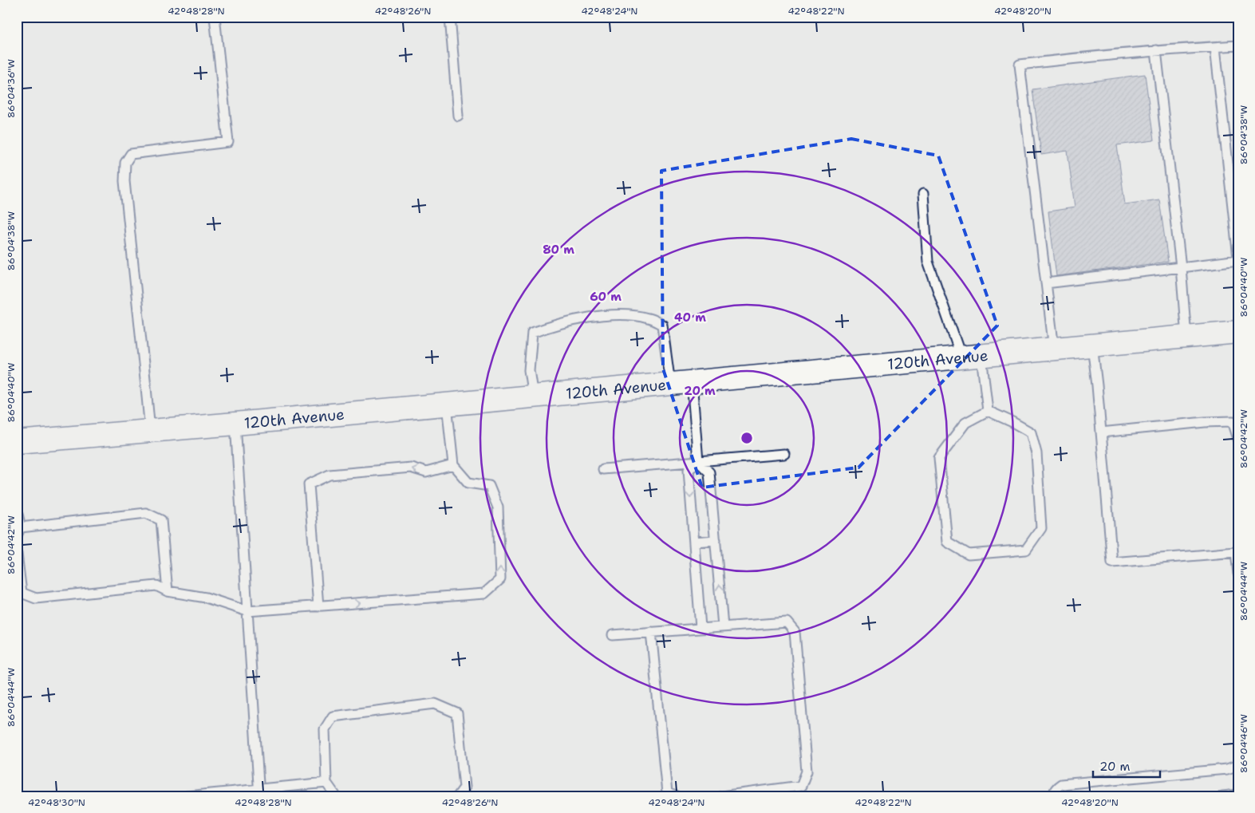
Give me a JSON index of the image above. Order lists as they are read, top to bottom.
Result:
{
  "streets": {
    "main road": ["120th Avenue"]
  },
  "scale_bar": "20 m",
  "coordinates": [
    "42°48'28\"N",
    "42°48'26\"N",
    "42°48'24\"N",
    "42°48'22\"N",
    "42°48'20\"N",
    "86°04'36\"W",
    "86°04'38\"W",
    "86°04'40\"W",
    "86°04'42\"W",
    "86°04'44\"W",
    "86°04'46\"W",
    "42°48'30\"N"
  ],
  "rings": [
    "80 m",
    "60 m",
    "40 m",
    "20 m"
  ]
}
